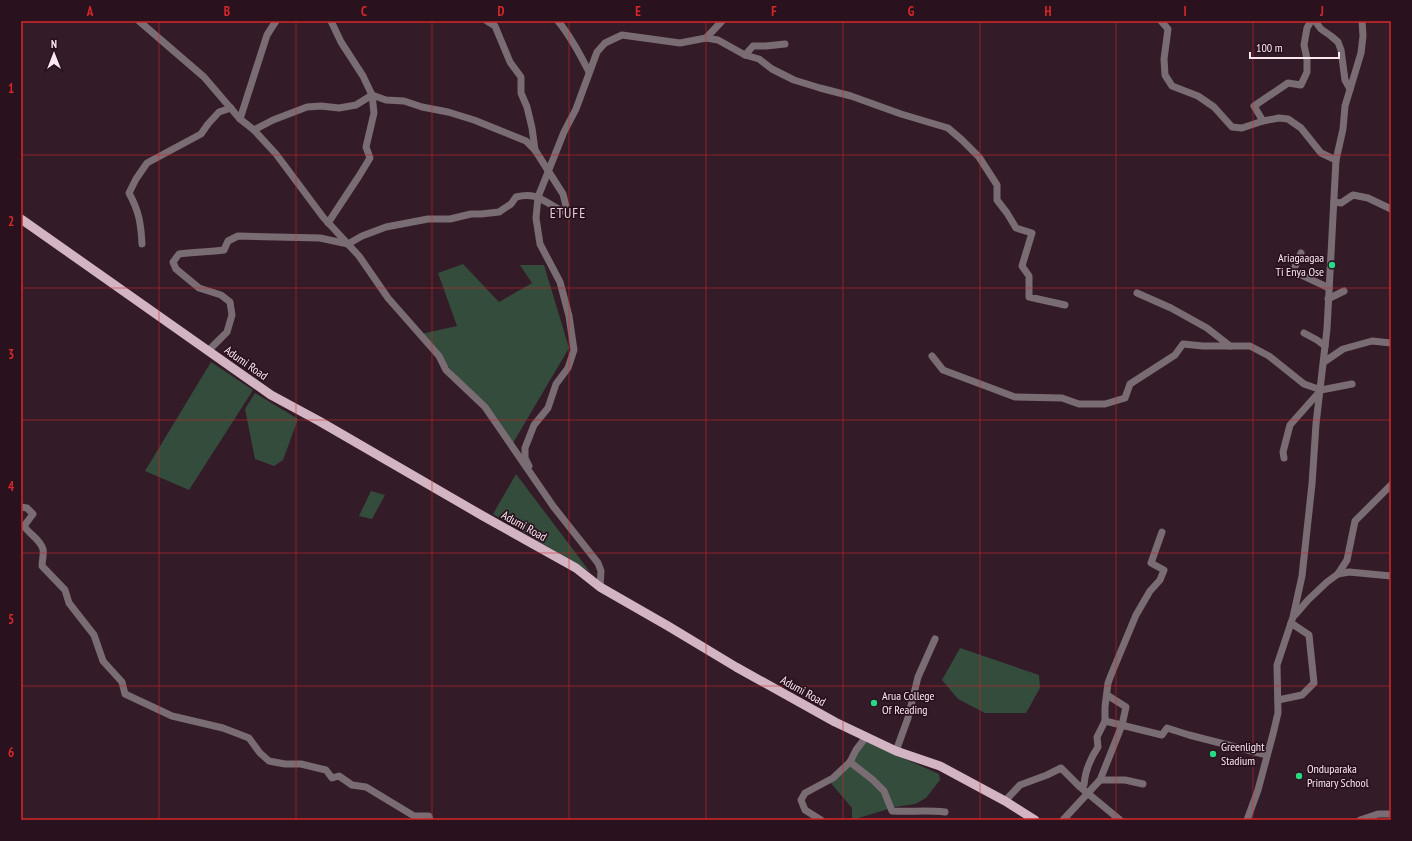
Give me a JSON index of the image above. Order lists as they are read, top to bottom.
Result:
{
  "streets": {
    "main road": ["Adumi Road"]
  },
  "districts": ["ETUFE"],
  "places": [
    "Ariagaagaa Ti Enya Ose",
    "Arua College Of Reading",
    "Greenlight Stadium",
    "Onduparaka Primary School"
  ],
  "scale_bar": "100 m",
  "north": "top",
  "grid": {
    "columns": [
      "A",
      "B",
      "C",
      "D",
      "E",
      "F",
      "G",
      "H",
      "I",
      "J"
    ],
    "rows": [
      "1",
      "2",
      "3",
      "4",
      "5",
      "6"
    ]
  }
}
